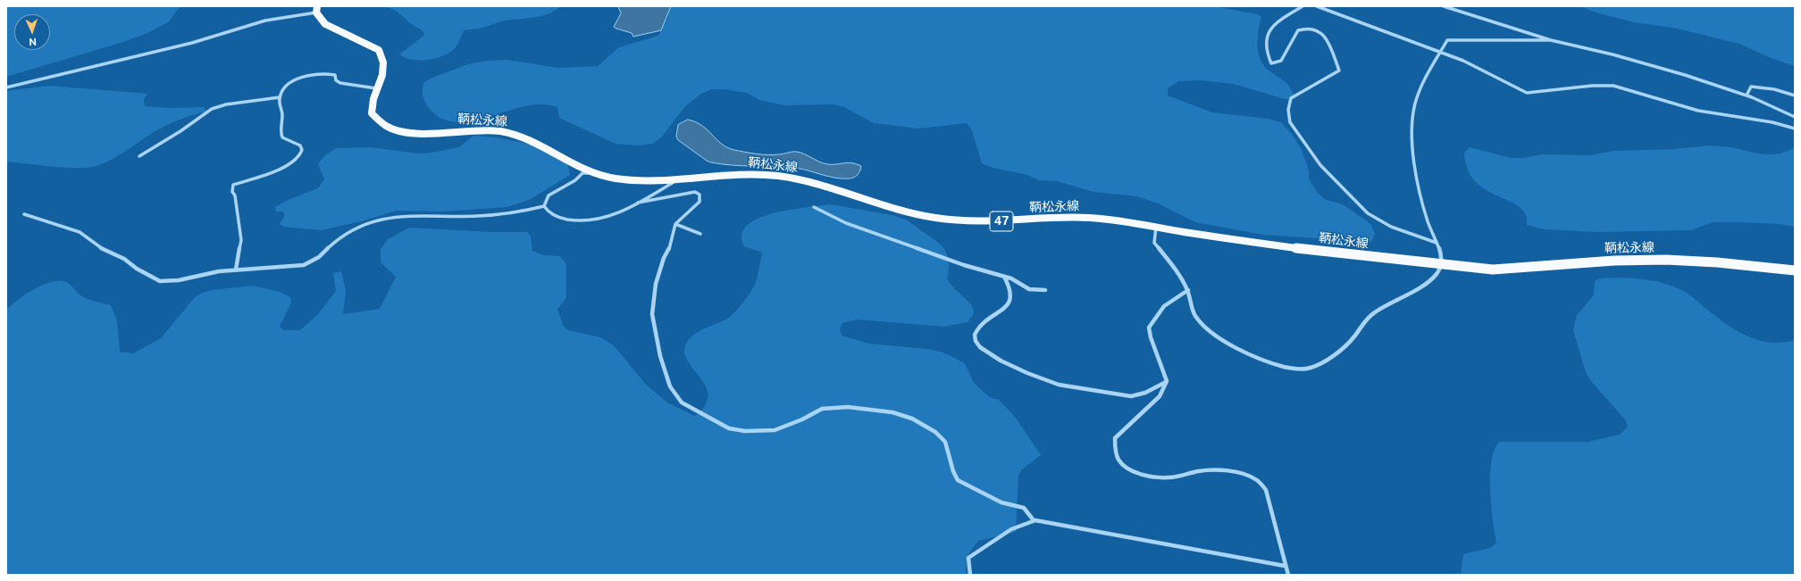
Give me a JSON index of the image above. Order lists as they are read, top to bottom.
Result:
{
  "streets": {
    "main road": ["鞆松永線", "47"]
  },
  "north": "bottom"
}
